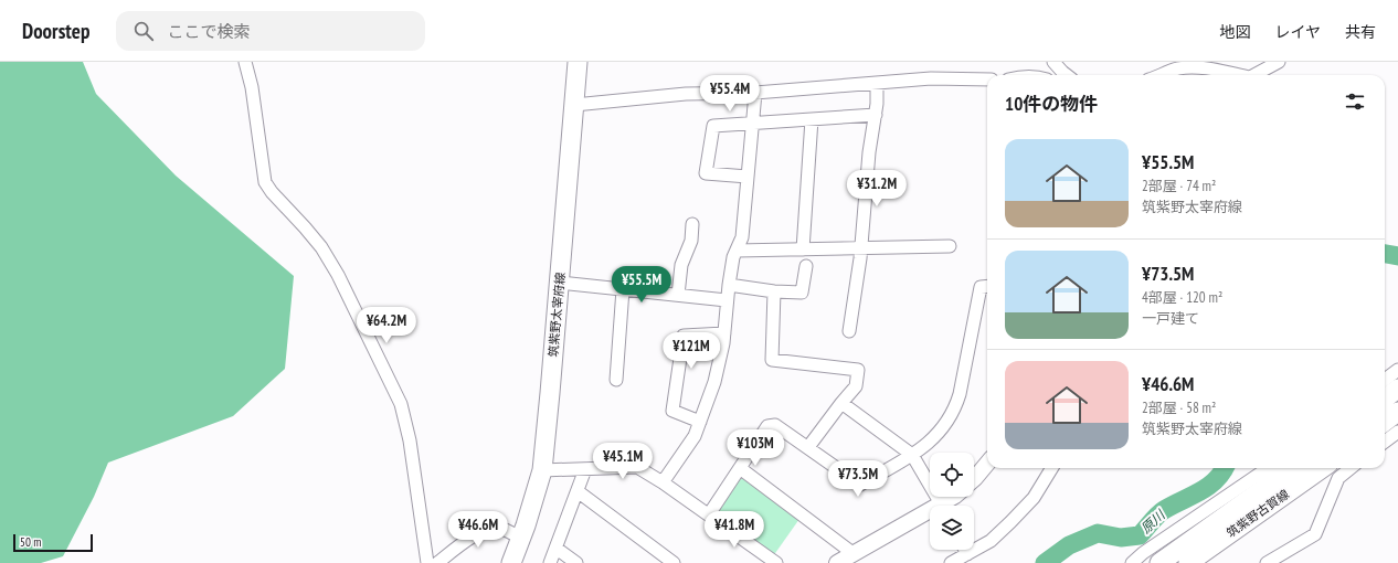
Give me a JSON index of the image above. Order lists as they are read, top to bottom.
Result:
{
  "streets": {
    "main road": ["筑紫野太宰府線", "筑紫野古賀線"]
  },
  "water": ["原川"],
  "scale_bar": "50 m",
  "page": {
    "header": "Doorstep",
    "search": "ここで検索",
    "nav": ["地図", "レイヤ", "共有"],
    "price": [
      "¥55.4M",
      "¥31.2M",
      "¥55.5M",
      "¥64.2M",
      "¥121M",
      "¥103M",
      "¥45.1M",
      "¥73.5M",
      "¥46.6M",
      "¥41.8M"
    ],
    "heading": "10件の物件",
    "list": [
      {
        "name": "¥55.5M",
        "note": "2部屋 · 74 m² · 筑紫野太宰府線"
      },
      {
        "name": "¥73.5M",
        "note": "4部屋 · 120 m² · 一戸建て"
      },
      {
        "name": "¥46.6M",
        "note": "2部屋 · 58 m² · 筑紫野太宰府線"
      }
    ],
    "scale": "50 m"
  }
}
